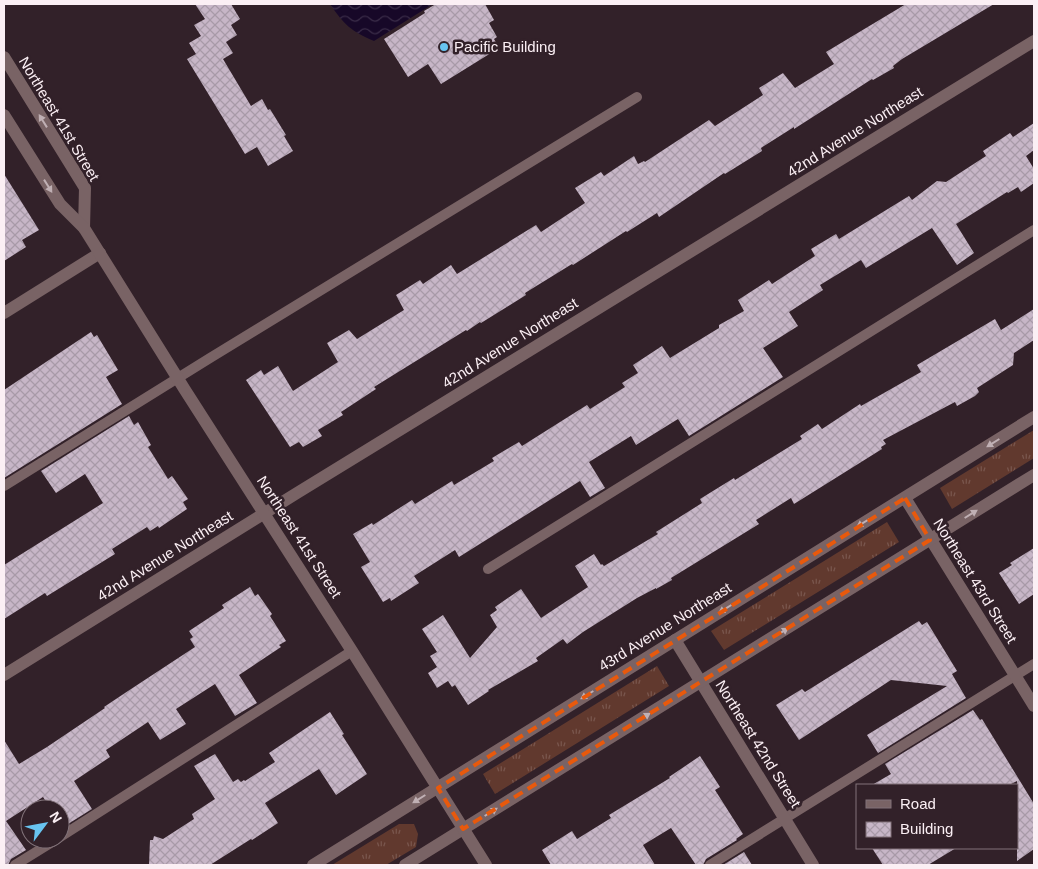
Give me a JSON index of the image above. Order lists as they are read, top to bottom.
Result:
{
  "streets": {
    "street": [
      "Northeast 41st Street",
      "42nd Avenue Northeast",
      "Northeast 43rd Street",
      "43rd Avenue Northeast",
      "Northeast 42nd Street"
    ]
  },
  "crossings": [
    ["Northeast 41st Street", "42nd Avenue Northeast"],
    ["Northeast 41st Street", "43rd Avenue Northeast"],
    ["Northeast 43rd Street", "43rd Avenue Northeast"],
    ["43rd Avenue Northeast", "Northeast 42nd Street"]
  ],
  "places": ["Pacific Building"],
  "legend": ["Road", "Building"],
  "north": "top right"
}
